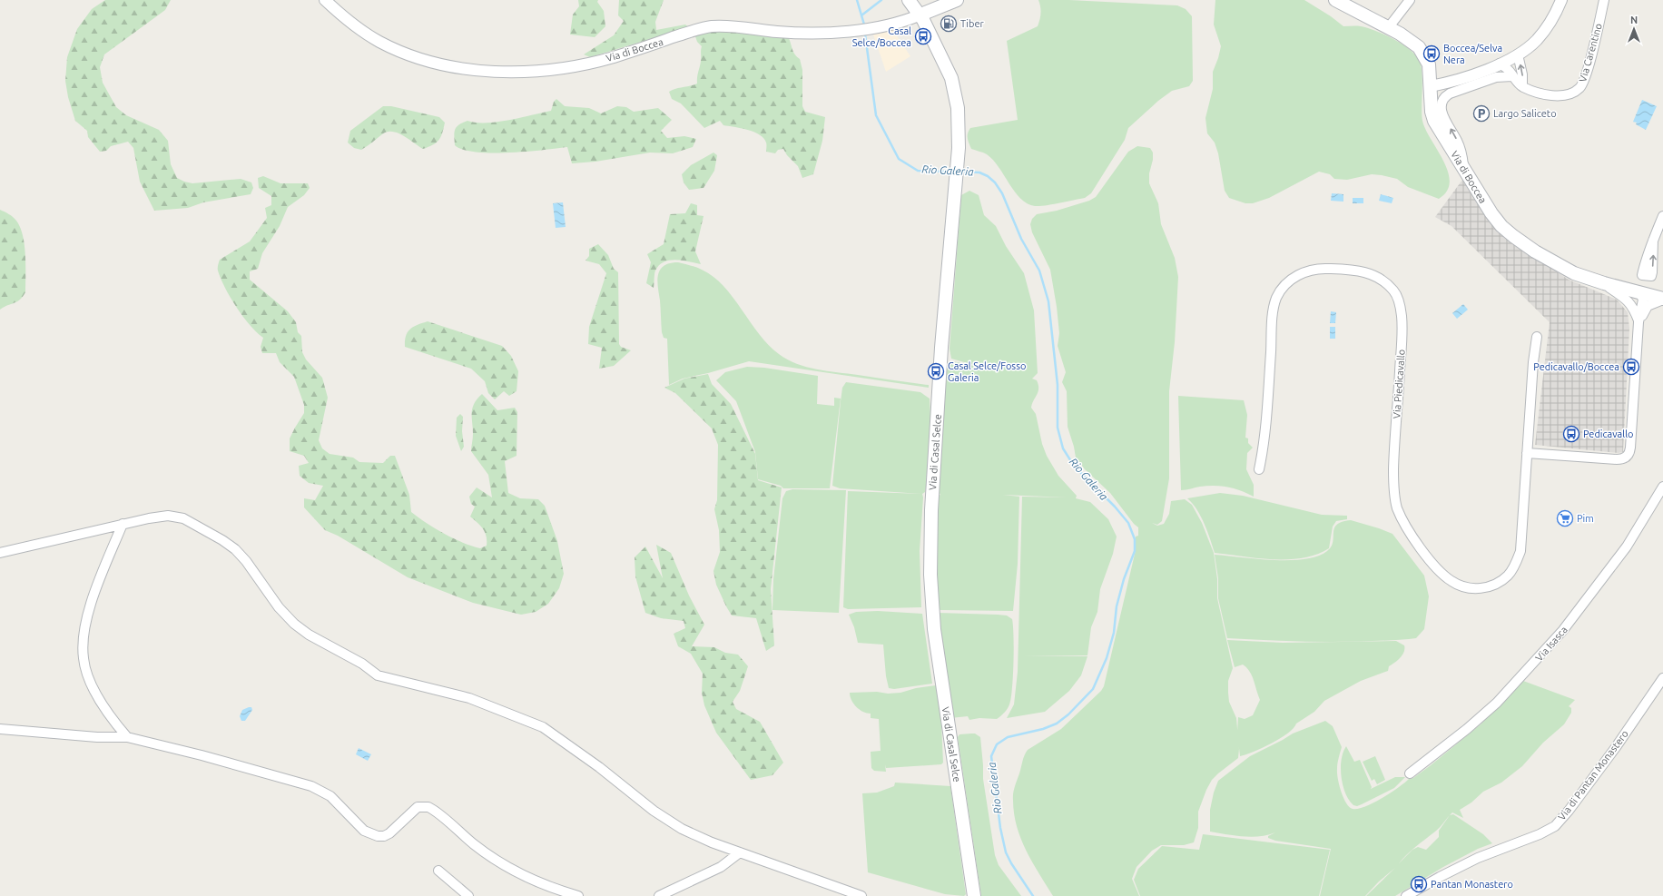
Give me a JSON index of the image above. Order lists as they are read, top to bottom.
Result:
{
  "streets": {
    "main road": ["Via di Boccea", "Via di Casal Selce"],
    "street": [
      "Via Carentino",
      "Via Piedicavallo",
      "Via Isasca",
      "Via di Pantan Monastero"
    ]
  },
  "crossings": [
    ["Via di Boccea", "Via di Casal Selce"]
  ],
  "water": ["Rio Galeria"],
  "places": {
    "fuel station": ["Tiber"],
    "bus stop": [
      "Casal Selce/Boccea",
      "Boccea/Selva Nera",
      "Pedicavallo/Boccea",
      "Casal Selce/Fosso Galeria",
      "Pedicavallo",
      "Pantan Monastero"
    ],
    "parking": ["Largo Saliceto"],
    "supermarket": ["Pim"]
  },
  "north": "top"
}
